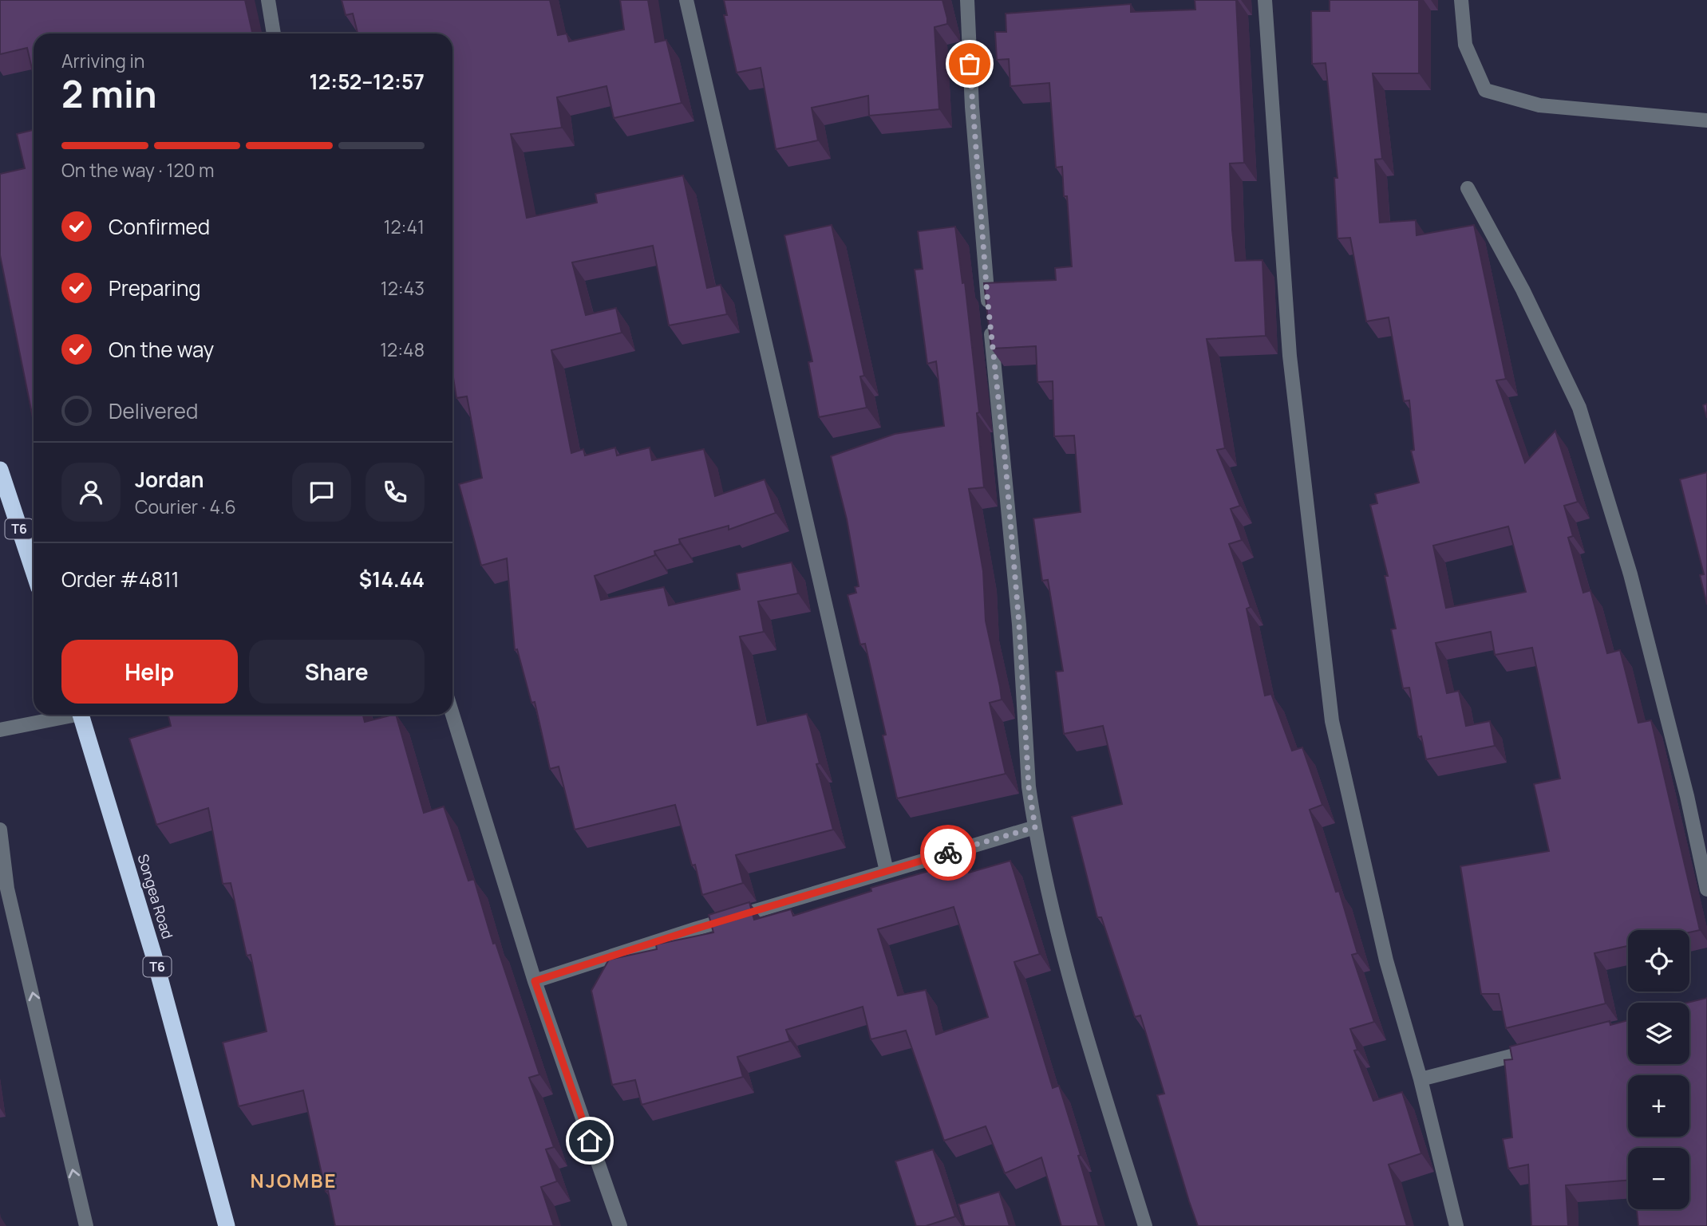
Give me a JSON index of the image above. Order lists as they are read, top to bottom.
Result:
{
  "streets": {
    "highway": ["T6", "Songea Road"]
  },
  "districts": ["NJOMBE"],
  "page": {
    "heading": ["2 min", "Arriving in", "12:52–12:57"],
    "panel": [
      "Jordan",
      "Courier · 4.6",
      "Order #4811",
      "$14.44"
    ],
    "bar": "On the way · 120 m",
    "list": [
      ["Confirmed", "12:41"],
      ["Preparing", "12:43"],
      ["On the way", "12:48"],
      "Delivered"
    ],
    "buttons": ["Help", "Share"],
    "map_buttons": ["+", "−"]
  }
}
